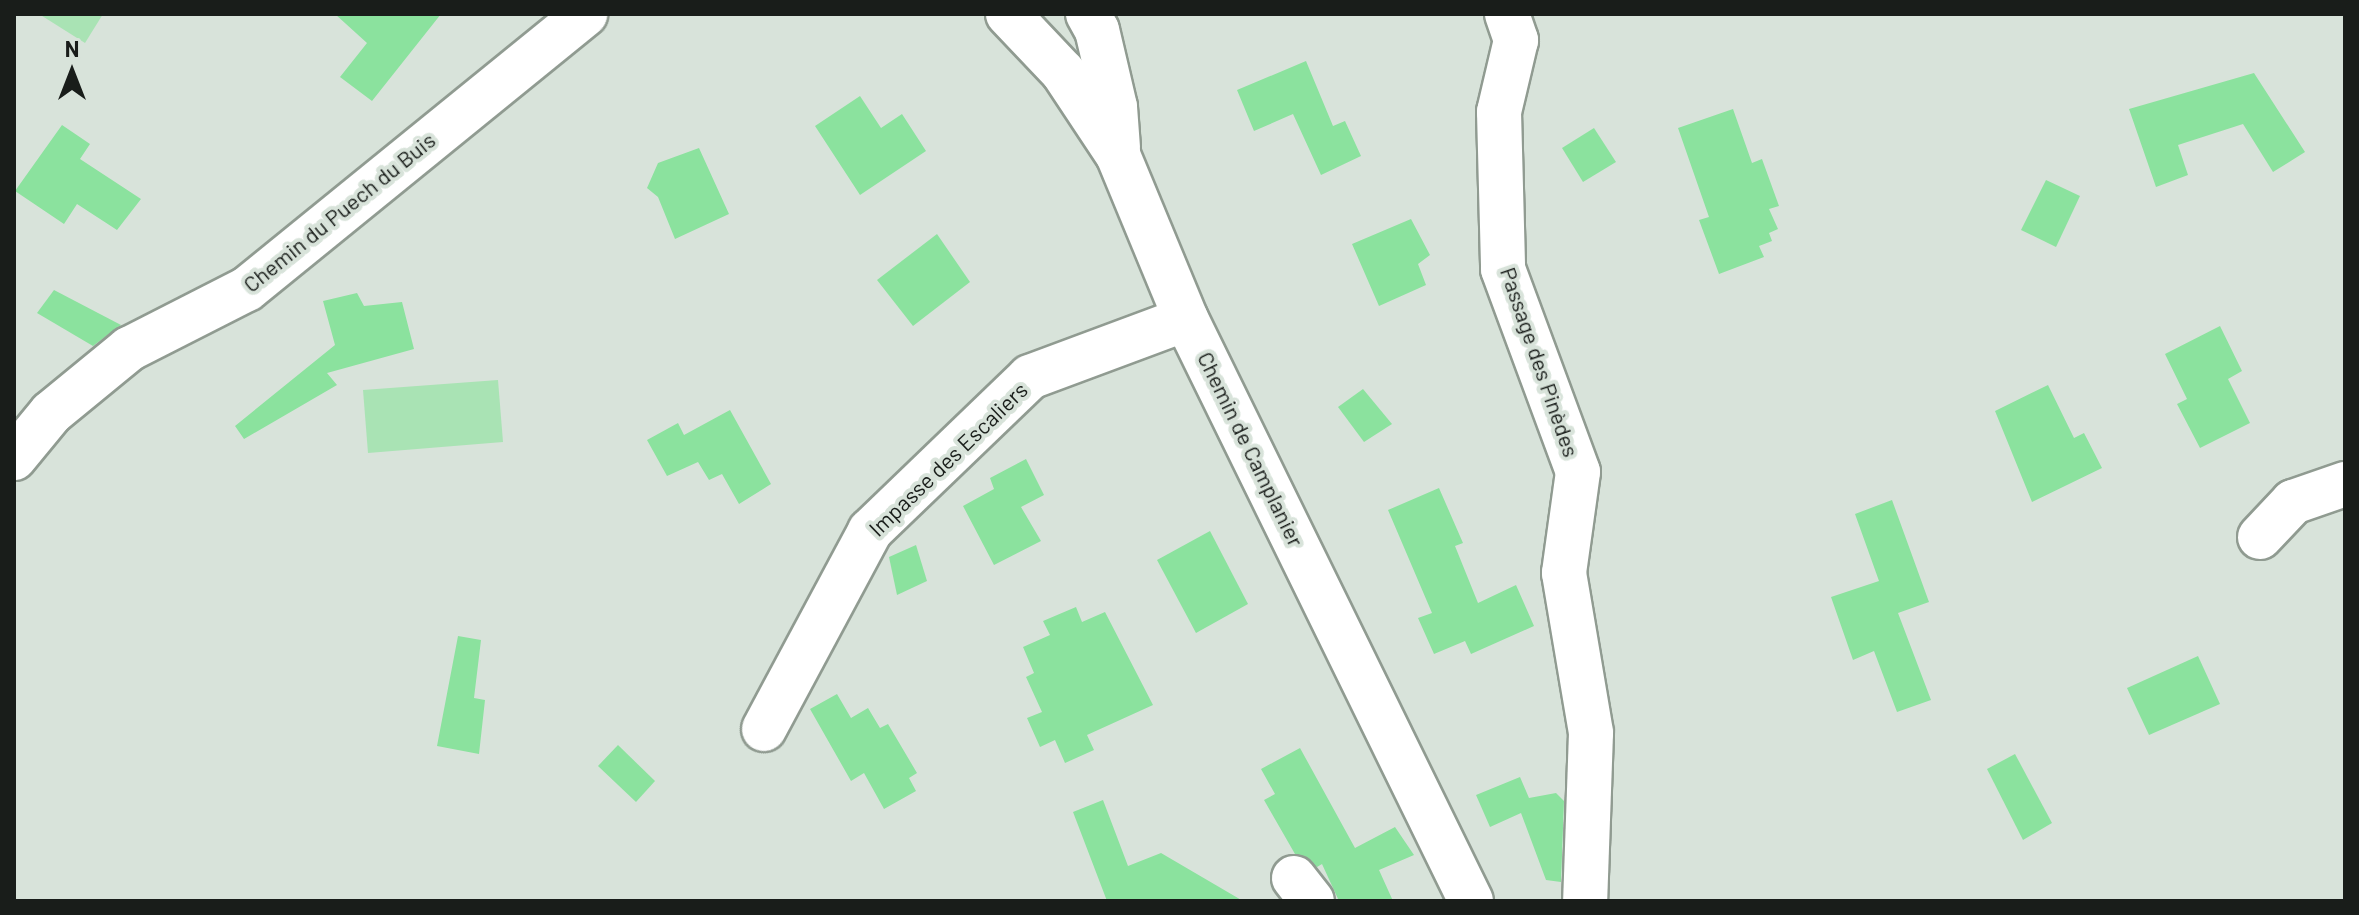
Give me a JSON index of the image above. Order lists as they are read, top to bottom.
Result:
{
  "streets": {
    "street": [
      "Chemin du Puech du Buis",
      "Passage des Pinèdes",
      "Chemin de Camplanier",
      "Impasse des Escaliers"
    ]
  },
  "crossings": [
    ["Chemin de Camplanier", "Impasse des Escaliers"]
  ],
  "north": "top"
}
